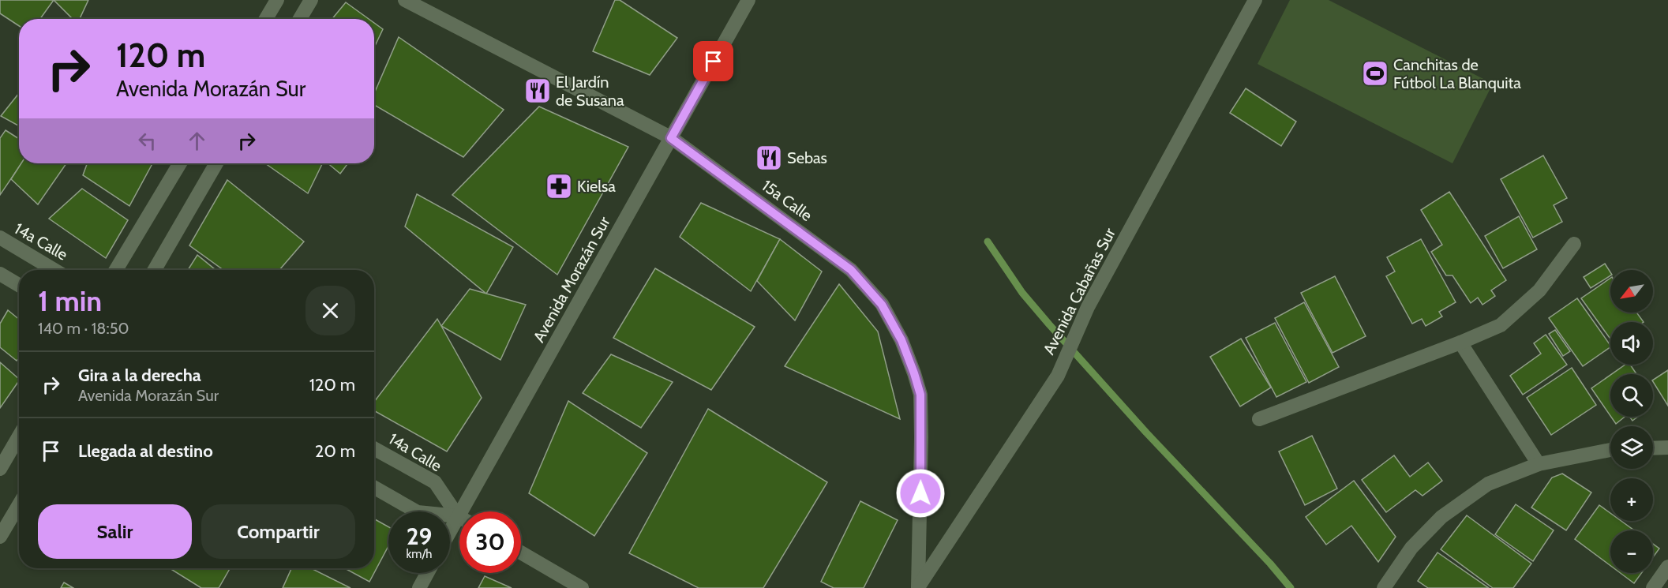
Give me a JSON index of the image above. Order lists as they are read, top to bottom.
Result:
{
  "streets": {
    "street": [
      "15a Calle",
      "14a Calle",
      "Avenida Morazán Sur",
      "Avenida Cabañas Sur"
    ]
  },
  "crossings": [
    ["15a Calle", "Avenida Morazán Sur"],
    ["15a Calle", "Avenida Cabañas Sur"]
  ],
  "places": {
    "sports": ["Canchitas de Fútbol La Blanquita"],
    "restaurant": ["El Jardín de Susana", "Sebas"],
    "pharmacy": ["Kielsa"]
  },
  "north": "bottom left",
  "page": {
    "turn": ["120 m", "Avenida Morazán Sur"],
    "map_buttons": ["+", "−"],
    "heading": ["1 min", "140 m · 18:50"],
    "list": [
      {
        "name": "Gira a la derecha",
        "note": "Avenida Morazán Sur",
        "value": "120 m"
      },
      {
        "name": "Llegada al destino",
        "value": "20 m"
      }
    ],
    "buttons": ["Salir", "Compartir"],
    "speed": "29 km/h",
    "limit": "30"
  }
}
